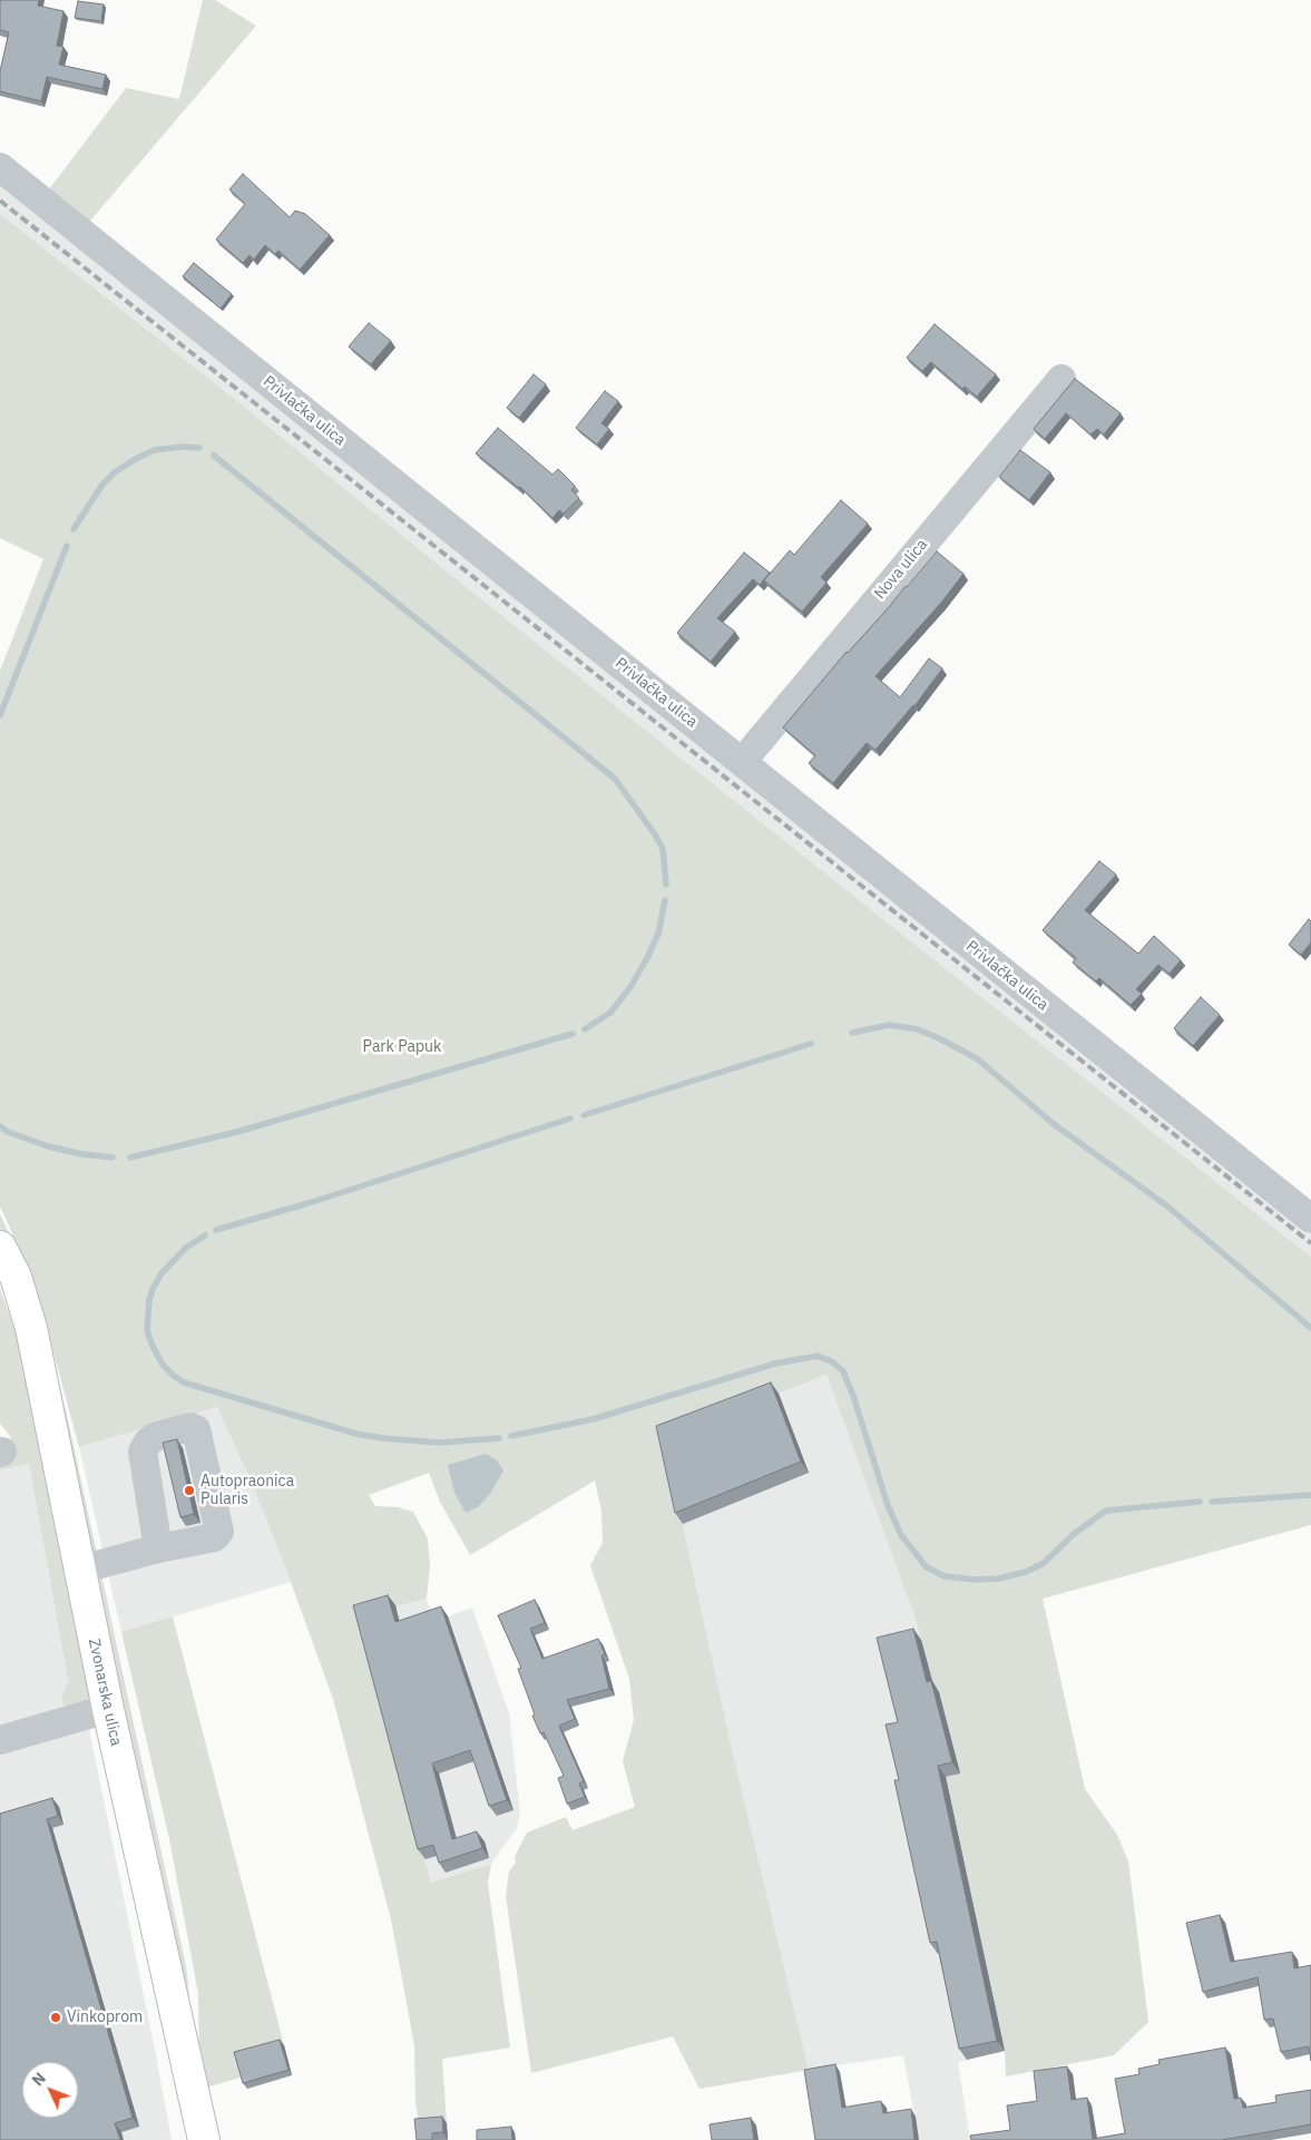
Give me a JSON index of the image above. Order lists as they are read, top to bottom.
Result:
{
  "streets": {
    "main road": ["Zvonarska ulica"],
    "street": ["Privlačka ulica", "Nova ulica"]
  },
  "crossings": [
    ["Privlačka ulica", "Nova ulica"]
  ],
  "parks": ["Park Papuk"],
  "places": ["Autopraonica Pularis", "Vinkoprom"],
  "north": "top left"
}
